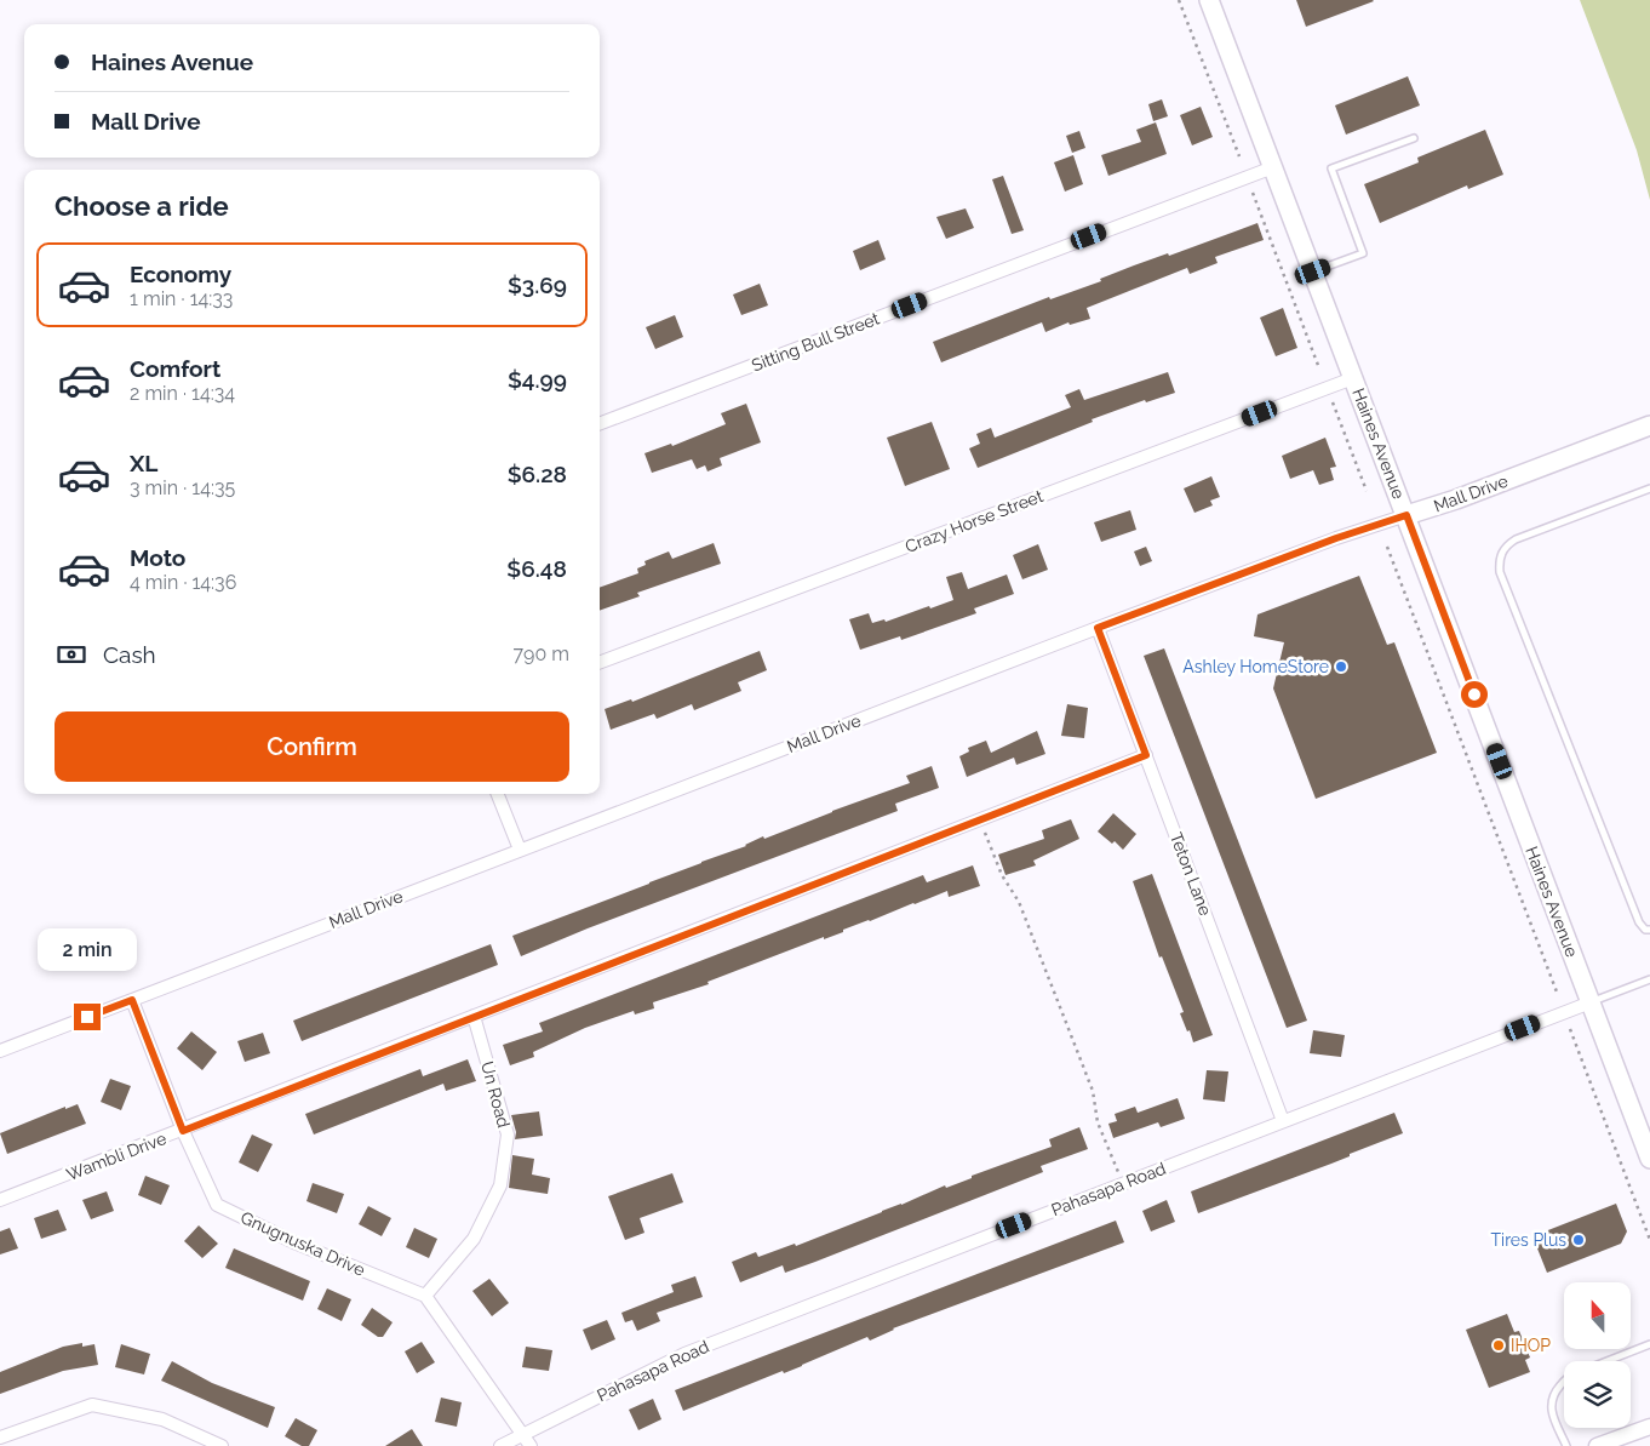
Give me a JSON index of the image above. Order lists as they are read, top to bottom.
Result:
{
  "streets": {
    "main road": ["Haines Avenue", "Mall Drive"],
    "street": [
      "Sitting Bull Street",
      "Crazy Horse Street",
      "Teton Lane",
      "Un Road",
      "Wambli Drive",
      "Pahasapa Road",
      "Gnugnuska Drive"
    ]
  },
  "crossings": [
    ["Sitting Bull Street", "Haines Avenue"],
    ["Haines Avenue", "Mall Drive"],
    ["Haines Avenue", "Crazy Horse Street"],
    ["Haines Avenue", "Pahasapa Road"],
    ["Mall Drive", "Teton Lane"],
    ["Mall Drive", "Gnugnuska Drive"],
    ["Teton Lane", "Wambli Drive"],
    ["Teton Lane", "Pahasapa Road"],
    ["Un Road", "Wambli Drive"],
    ["Un Road", "Gnugnuska Drive"],
    ["Wambli Drive", "Gnugnuska Drive"]
  ],
  "places": ["Ashley HomeStore", "Tires Plus", "IHOP"],
  "north": "top",
  "page": {
    "banner": ["Haines Avenue", "Mall Drive"],
    "heading": "Choose a ride",
    "list": [
      {
        "name": "Economy",
        "note": "1 min · 14:33",
        "value": "$3.69"
      },
      {
        "name": "Comfort",
        "note": "2 min · 14:34",
        "value": "$4.99"
      },
      {
        "name": "XL",
        "note": "3 min · 14:35",
        "value": "$6.28"
      },
      {
        "name": "Moto",
        "note": "4 min · 14:36",
        "value": "$6.48"
      }
    ],
    "pay": ["Cash", "790 m"],
    "buttons": "Confirm",
    "bubble": "2 min"
  }
}
